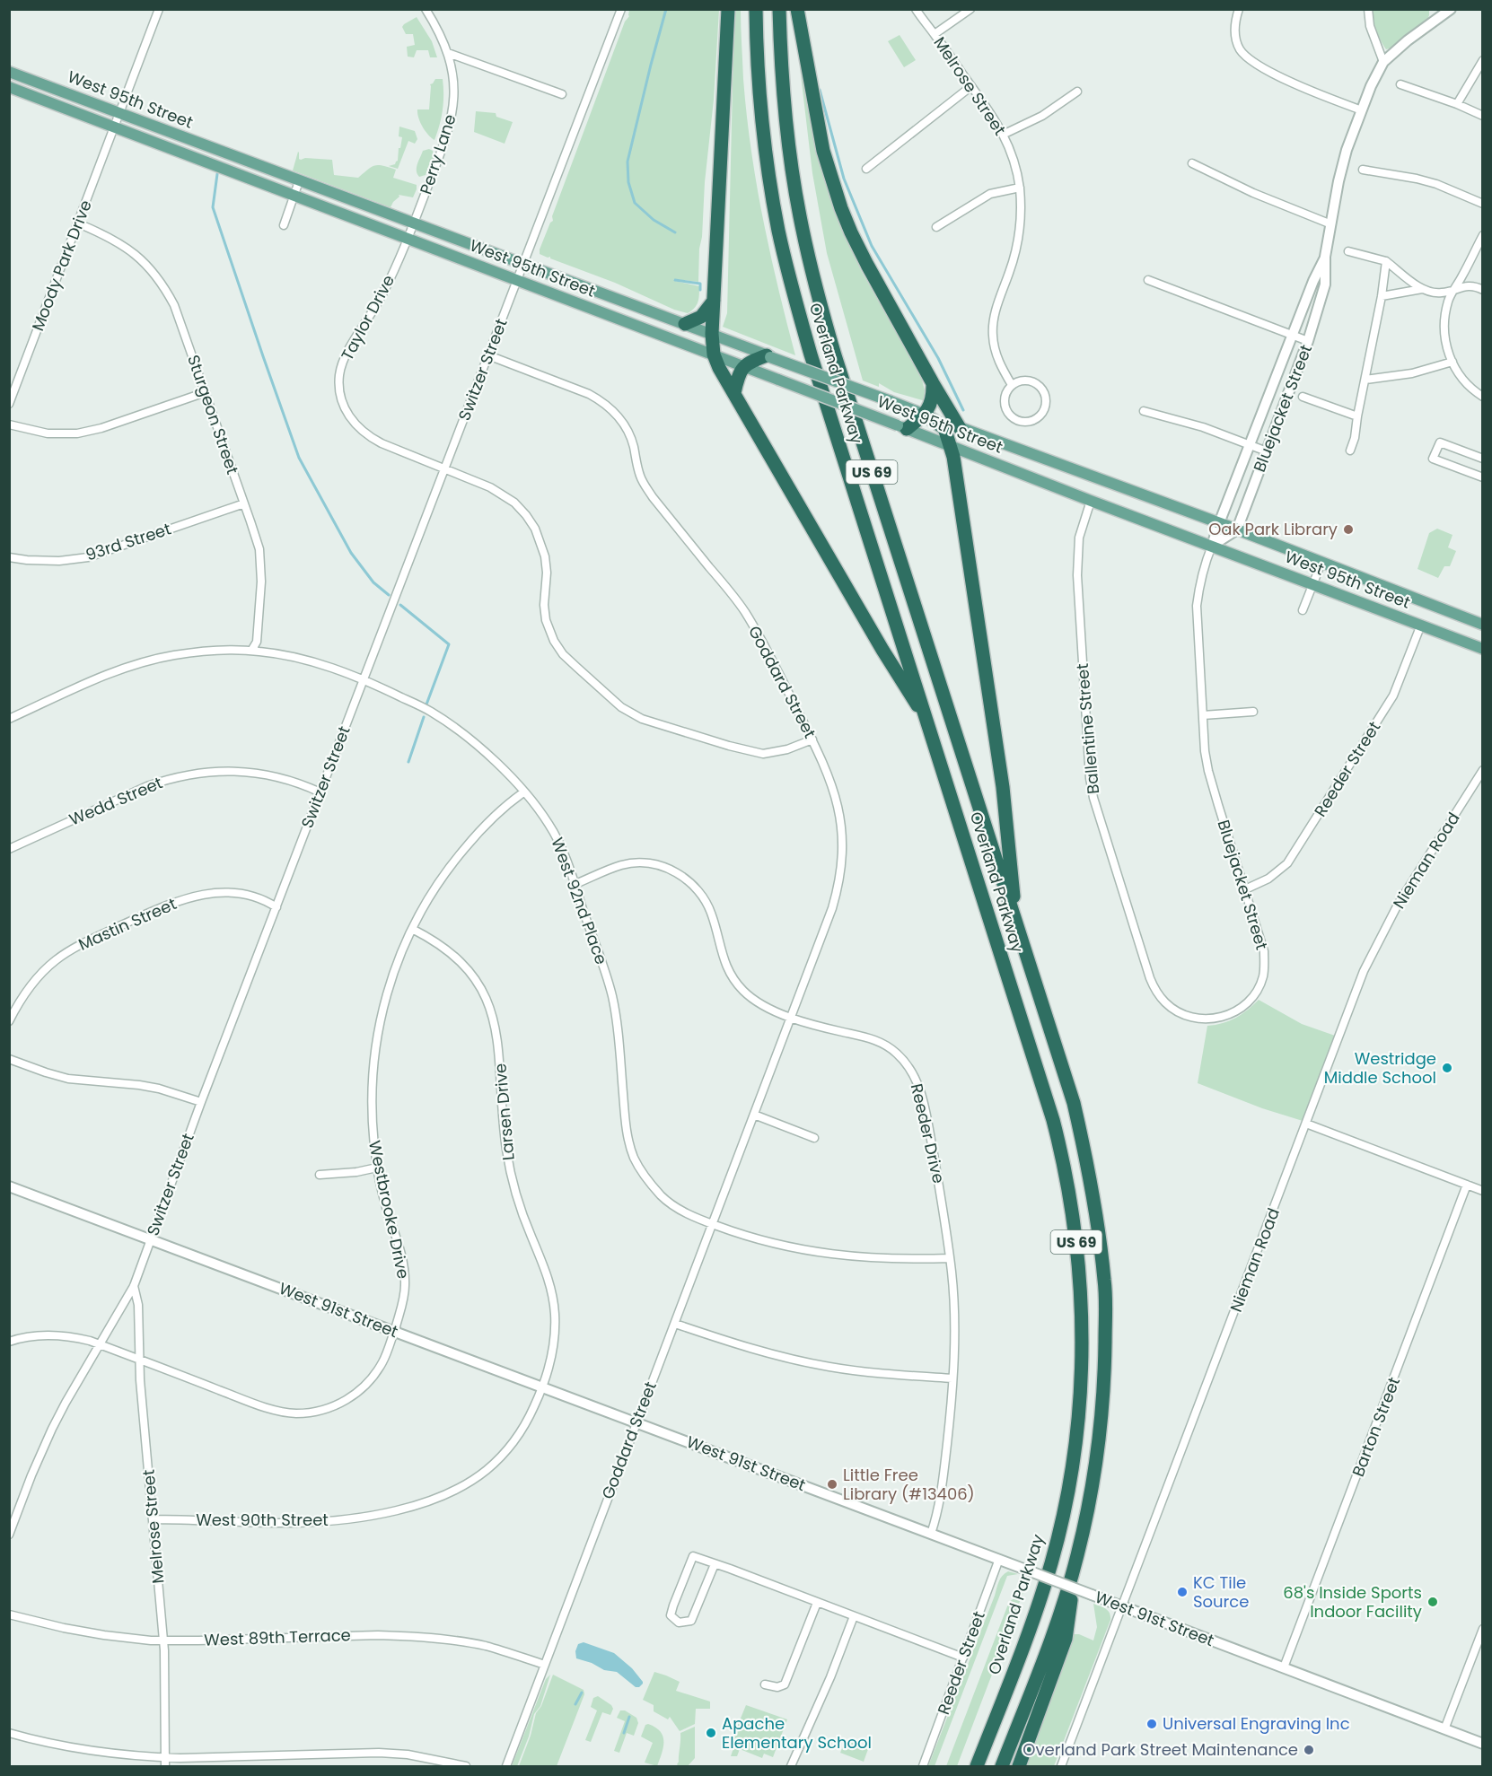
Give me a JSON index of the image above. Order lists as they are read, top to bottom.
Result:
{
  "streets": {
    "highway": ["Overland Parkway", "US 69"],
    "main road": ["West 95th Street"],
    "street": [
      "Melrose Street",
      "Perry Lane",
      "Moody Park Drive",
      "Taylor Drive",
      "Switzer Street",
      "Bluejacket Street",
      "Sturgeon Street",
      "93rd Street",
      "Goddard Street",
      "Ballentine Street",
      "Reeder Street",
      "Wedd Street",
      "Nieman Road",
      "West 92nd Place",
      "Mastin Street",
      "Larsen Drive",
      "Reeder Drive",
      "Westbrooke Drive",
      "West 91st Street",
      "Barton Street",
      "West 90th Street",
      "West 89th Terrace"
    ]
  },
  "crossings": [
    ["Melrose Street", "Switzer Street"],
    ["Melrose Street", "Westbrooke Drive"],
    ["Melrose Street", "West 90th Street"],
    ["Melrose Street", "West 89th Terrace"],
    ["West 95th Street", "Perry Lane"],
    ["West 95th Street", "Moody Park Drive"],
    ["West 95th Street", "Taylor Drive"],
    ["West 95th Street", "Switzer Street"],
    ["West 95th Street", "Bluejacket Street"],
    ["West 95th Street", "Ballentine Street"],
    ["West 95th Street", "Reeder Street"],
    ["Perry Lane", "Taylor Drive"],
    ["Moody Park Drive", "Sturgeon Street"],
    ["Taylor Drive", "Switzer Street"],
    ["Taylor Drive", "Goddard Street"],
    ["Switzer Street", "Goddard Street"],
    ["Switzer Street", "Wedd Street"],
    ["Switzer Street", "West 92nd Place"],
    ["Switzer Street", "Mastin Street"],
    ["Switzer Street", "Westbrooke Drive"],
    ["Switzer Street", "West 91st Street"],
    ["Bluejacket Street", "Ballentine Street"],
    ["Bluejacket Street", "Reeder Street"],
    ["Sturgeon Street", "93rd Street"],
    ["Sturgeon Street", "West 92nd Place"],
    ["Goddard Street", "West 92nd Place"],
    ["Goddard Street", "Reeder Drive"],
    ["Goddard Street", "West 91st Street"],
    ["Goddard Street", "West 89th Terrace"],
    ["Reeder Street", "West 91st Street"],
    ["Nieman Road", "West 91st Street"],
    ["West 92nd Place", "Reeder Drive"],
    ["West 92nd Place", "Westbrooke Drive"],
    ["Larsen Drive", "Westbrooke Drive"],
    ["Larsen Drive", "West 91st Street"],
    ["Larsen Drive", "West 90th Street"],
    ["Reeder Drive", "West 91st Street"],
    ["Westbrooke Drive", "West 91st Street"],
    ["West 91st Street", "Barton Street"],
    ["West 91st Street", "West 90th Street"]
  ],
  "places": [
    "Oak Park Library",
    "Westridge Middle School",
    "Little Free Library (#13406)",
    "KC Tile Source",
    "68's Inside Sports Indoor Facility",
    "Universal Engraving Inc",
    "Apache Elementary School",
    "Overland Park Street Maintenance"
  ]
}
